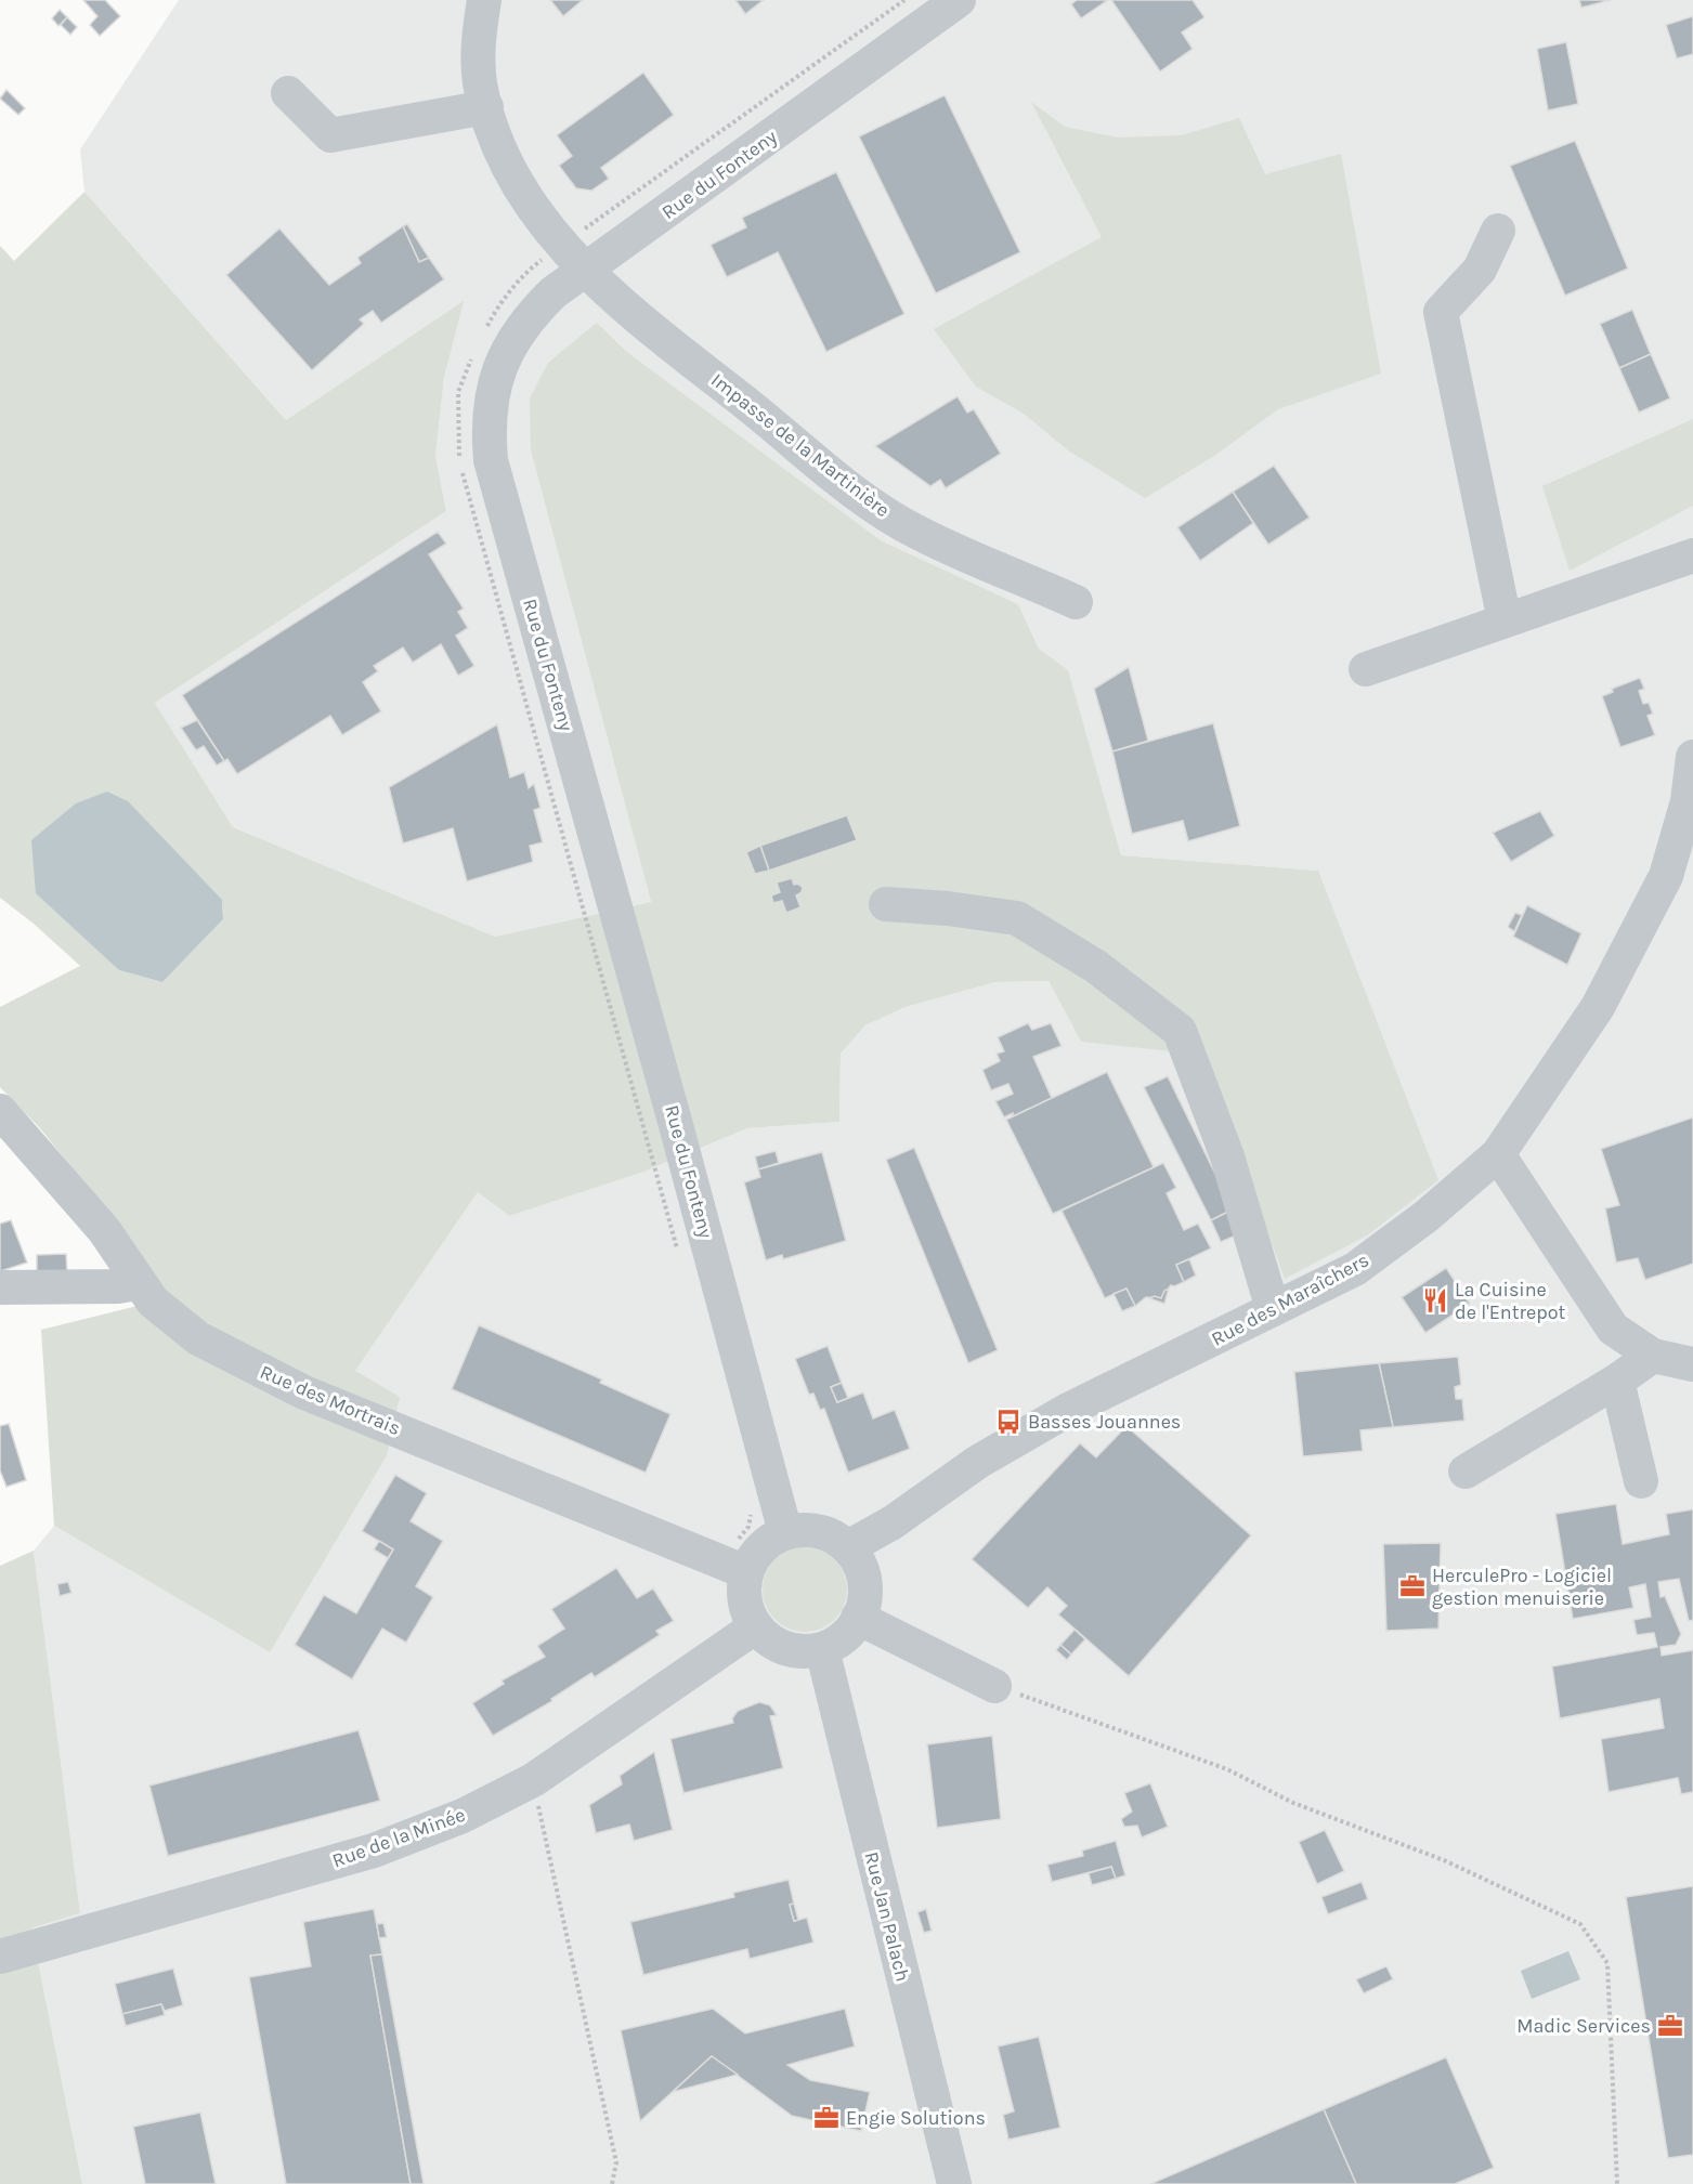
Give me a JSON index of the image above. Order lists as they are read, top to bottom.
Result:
{
  "streets": {
    "street": [
      "Rue du Fonteny",
      "Impasse de la Martinière",
      "Rue des Maraîchers",
      "Rue des Mortrais",
      "Rue de la Minée",
      "Rue Jan Palach"
    ]
  },
  "crossings": [
    ["Rue du Fonteny", "Impasse de la Martinière"],
    ["Rue du Fonteny", "Rue des Maraîchers"],
    ["Rue du Fonteny", "Rue des Mortrais"],
    ["Rue du Fonteny", "Rue de la Minée"],
    ["Rue du Fonteny", "Rue Jan Palach"],
    ["Rue des Maraîchers", "Rue des Mortrais"],
    ["Rue des Maraîchers", "Rue de la Minée"],
    ["Rue des Maraîchers", "Rue Jan Palach"],
    ["Rue des Mortrais", "Rue de la Minée"],
    ["Rue des Mortrais", "Rue Jan Palach"],
    ["Rue de la Minée", "Rue Jan Palach"]
  ],
  "places": {
    "restaurant": ["La Cuisine de l'Entrepot"],
    "bus stop": ["Basses Jouannes"],
    "office": ["HerculePro - Logiciel gestion menuiserie", "Madic Services", "Engie Solutions"]
  }
}
